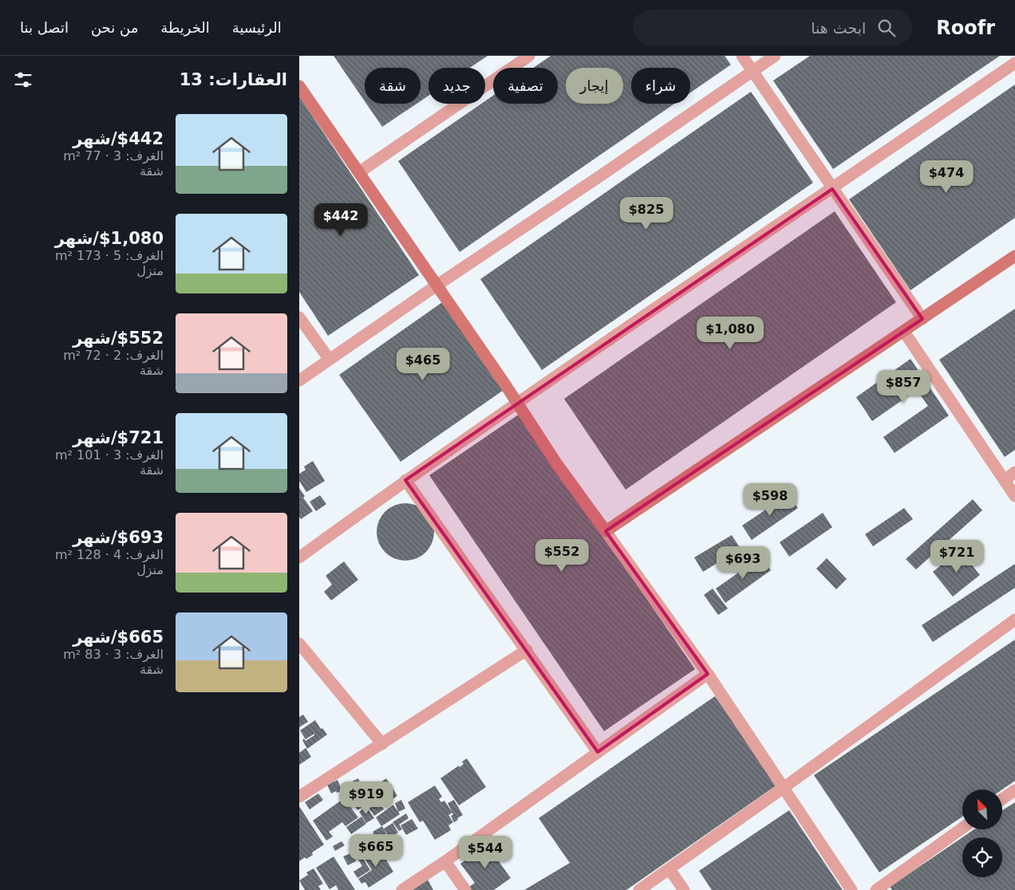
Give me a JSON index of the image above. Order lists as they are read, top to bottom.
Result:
{
  "north": "top left",
  "page": {
    "header": "Roofr",
    "search": "ابحث هنا",
    "nav": [
      "الرئيسية",
      "الخريطة",
      "من نحن",
      "اتصل بنا"
    ],
    "heading": "العقارات: 13",
    "chip": [
      "شراء",
      "إيجار",
      "تصفية",
      "جديد",
      "شقة"
    ],
    "list": [
      {
        "name": "$442/شهر",
        "note": "الغرف: 3 · 77 m² · شقة"
      },
      {
        "name": "$1,080/شهر",
        "note": "الغرف: 5 · 173 m² · منزل"
      },
      {
        "name": "$552/شهر",
        "note": "الغرف: 2 · 72 m² · شقة"
      },
      {
        "name": "$721/شهر",
        "note": "الغرف: 3 · 101 m² · شقة"
      },
      {
        "name": "$693/شهر",
        "note": "الغرف: 4 · 128 m² · منزل"
      },
      {
        "name": "$665/شهر",
        "note": "الغرف: 3 · 83 m² · شقة"
      }
    ],
    "price": [
      "$474",
      "$825",
      "$442",
      "$1,080",
      "$465",
      "$857",
      "$598",
      "$552",
      "$721",
      "$693",
      "$919",
      "$665",
      "$544"
    ]
  }
}
